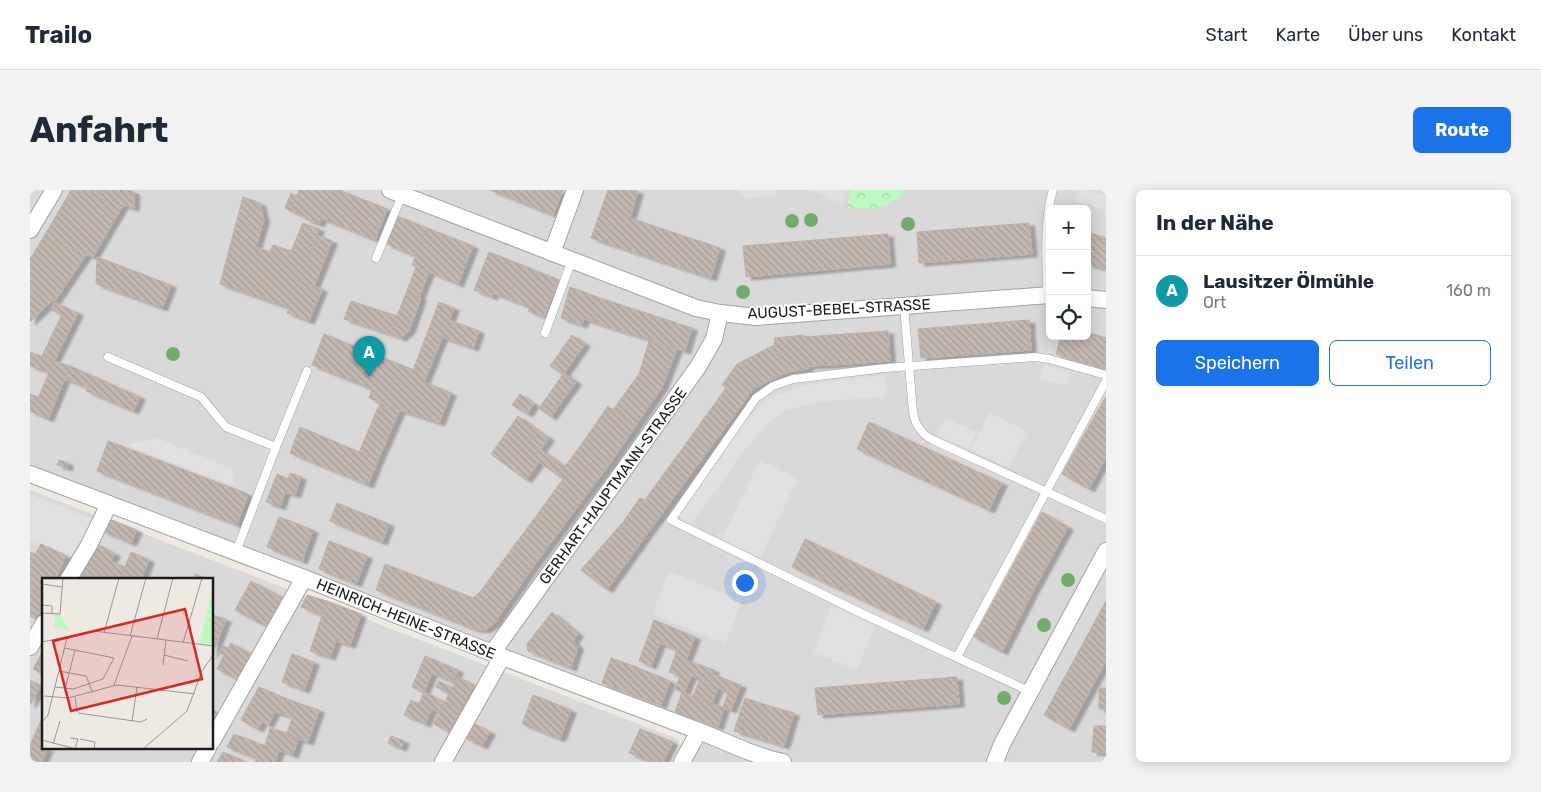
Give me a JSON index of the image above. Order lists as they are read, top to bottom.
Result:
{
  "streets": {
    "street": ["AUGUST-BEBEL-STRASSE", "GERHART-HAUPTMANN-STRASSE", "HEINRICH-HEINE-STRASSE"]
  },
  "crossings": [
    ["AUGUST-BEBEL-STRASSE", "GERHART-HAUPTMANN-STRASSE"],
    ["GERHART-HAUPTMANN-STRASSE", "HEINRICH-HEINE-STRASSE"]
  ],
  "page": {
    "header": "Trailo",
    "nav": [
      "Start",
      "Karte",
      "Über uns",
      "Kontakt"
    ],
    "buttons": [
      "Route",
      ["Speichern", "Teilen"]
    ],
    "title": "Anfahrt",
    "heading": "In der Nähe",
    "map_buttons": ["+", "−"],
    "list": [
      {
        "mark": "A",
        "name": "Lausitzer Ölmühle",
        "note": "Ort",
        "value": "160 m"
      }
    ],
    "pins": "A"
  }
}
